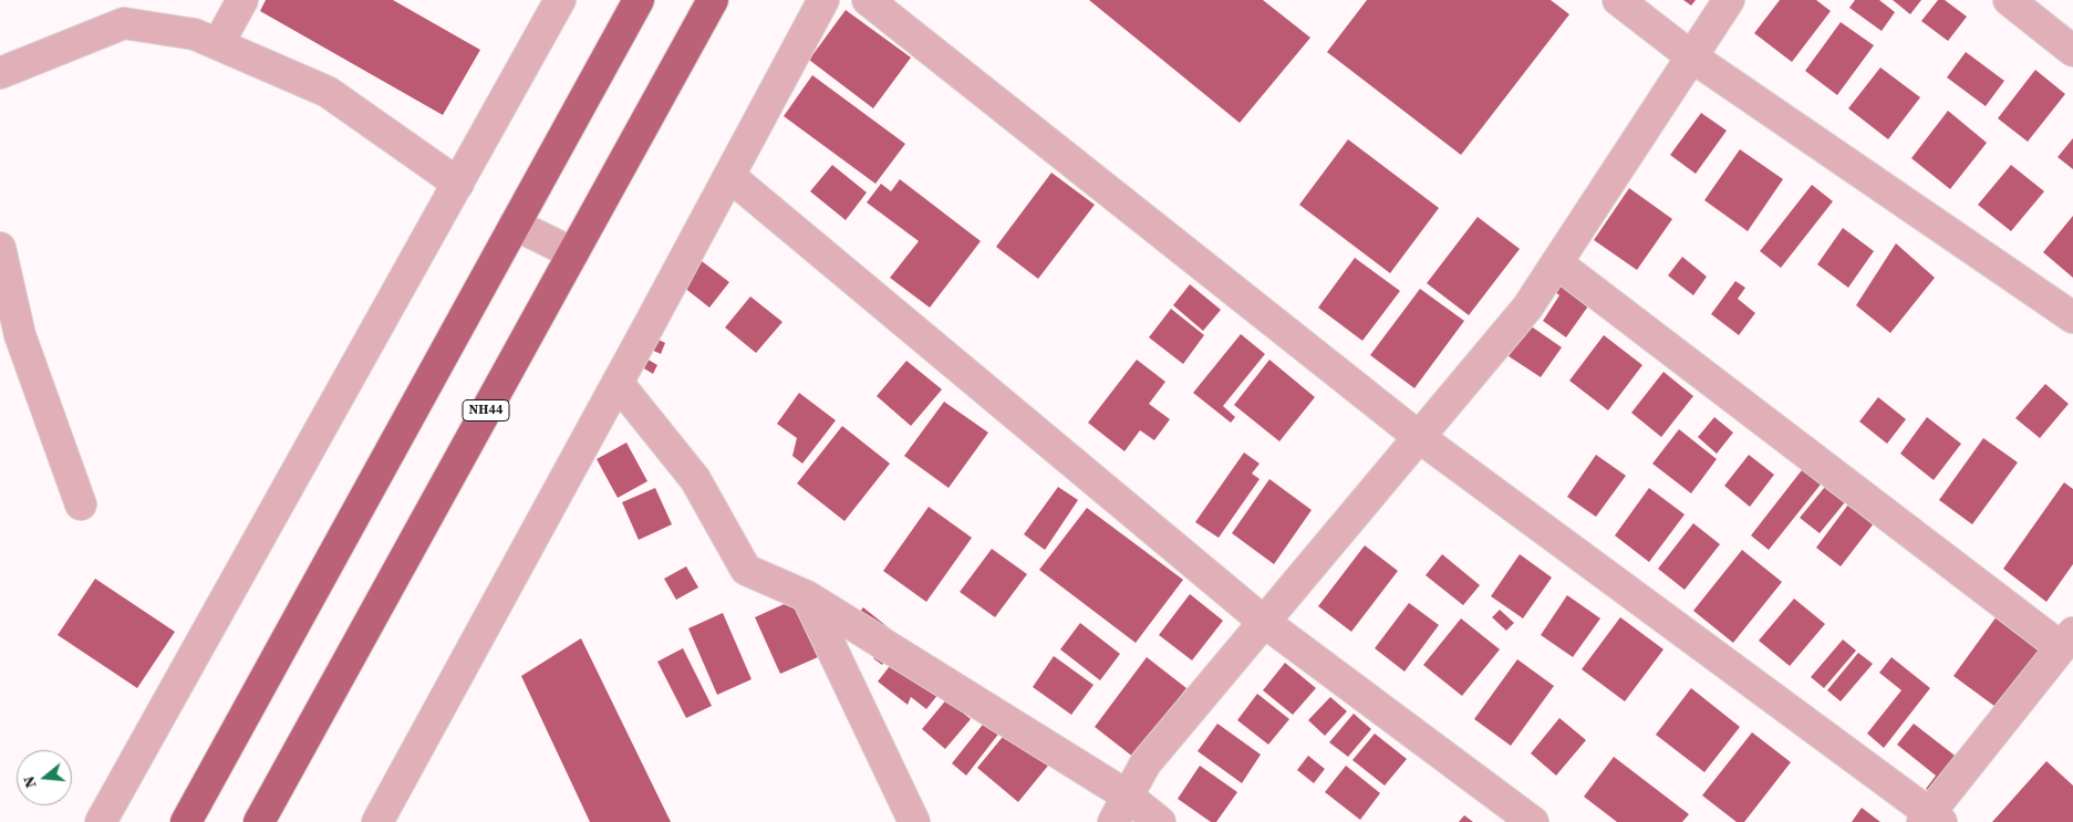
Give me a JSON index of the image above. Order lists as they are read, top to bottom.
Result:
{
  "streets": {
    "highway": ["NH44"]
  },
  "north": "left"
}
